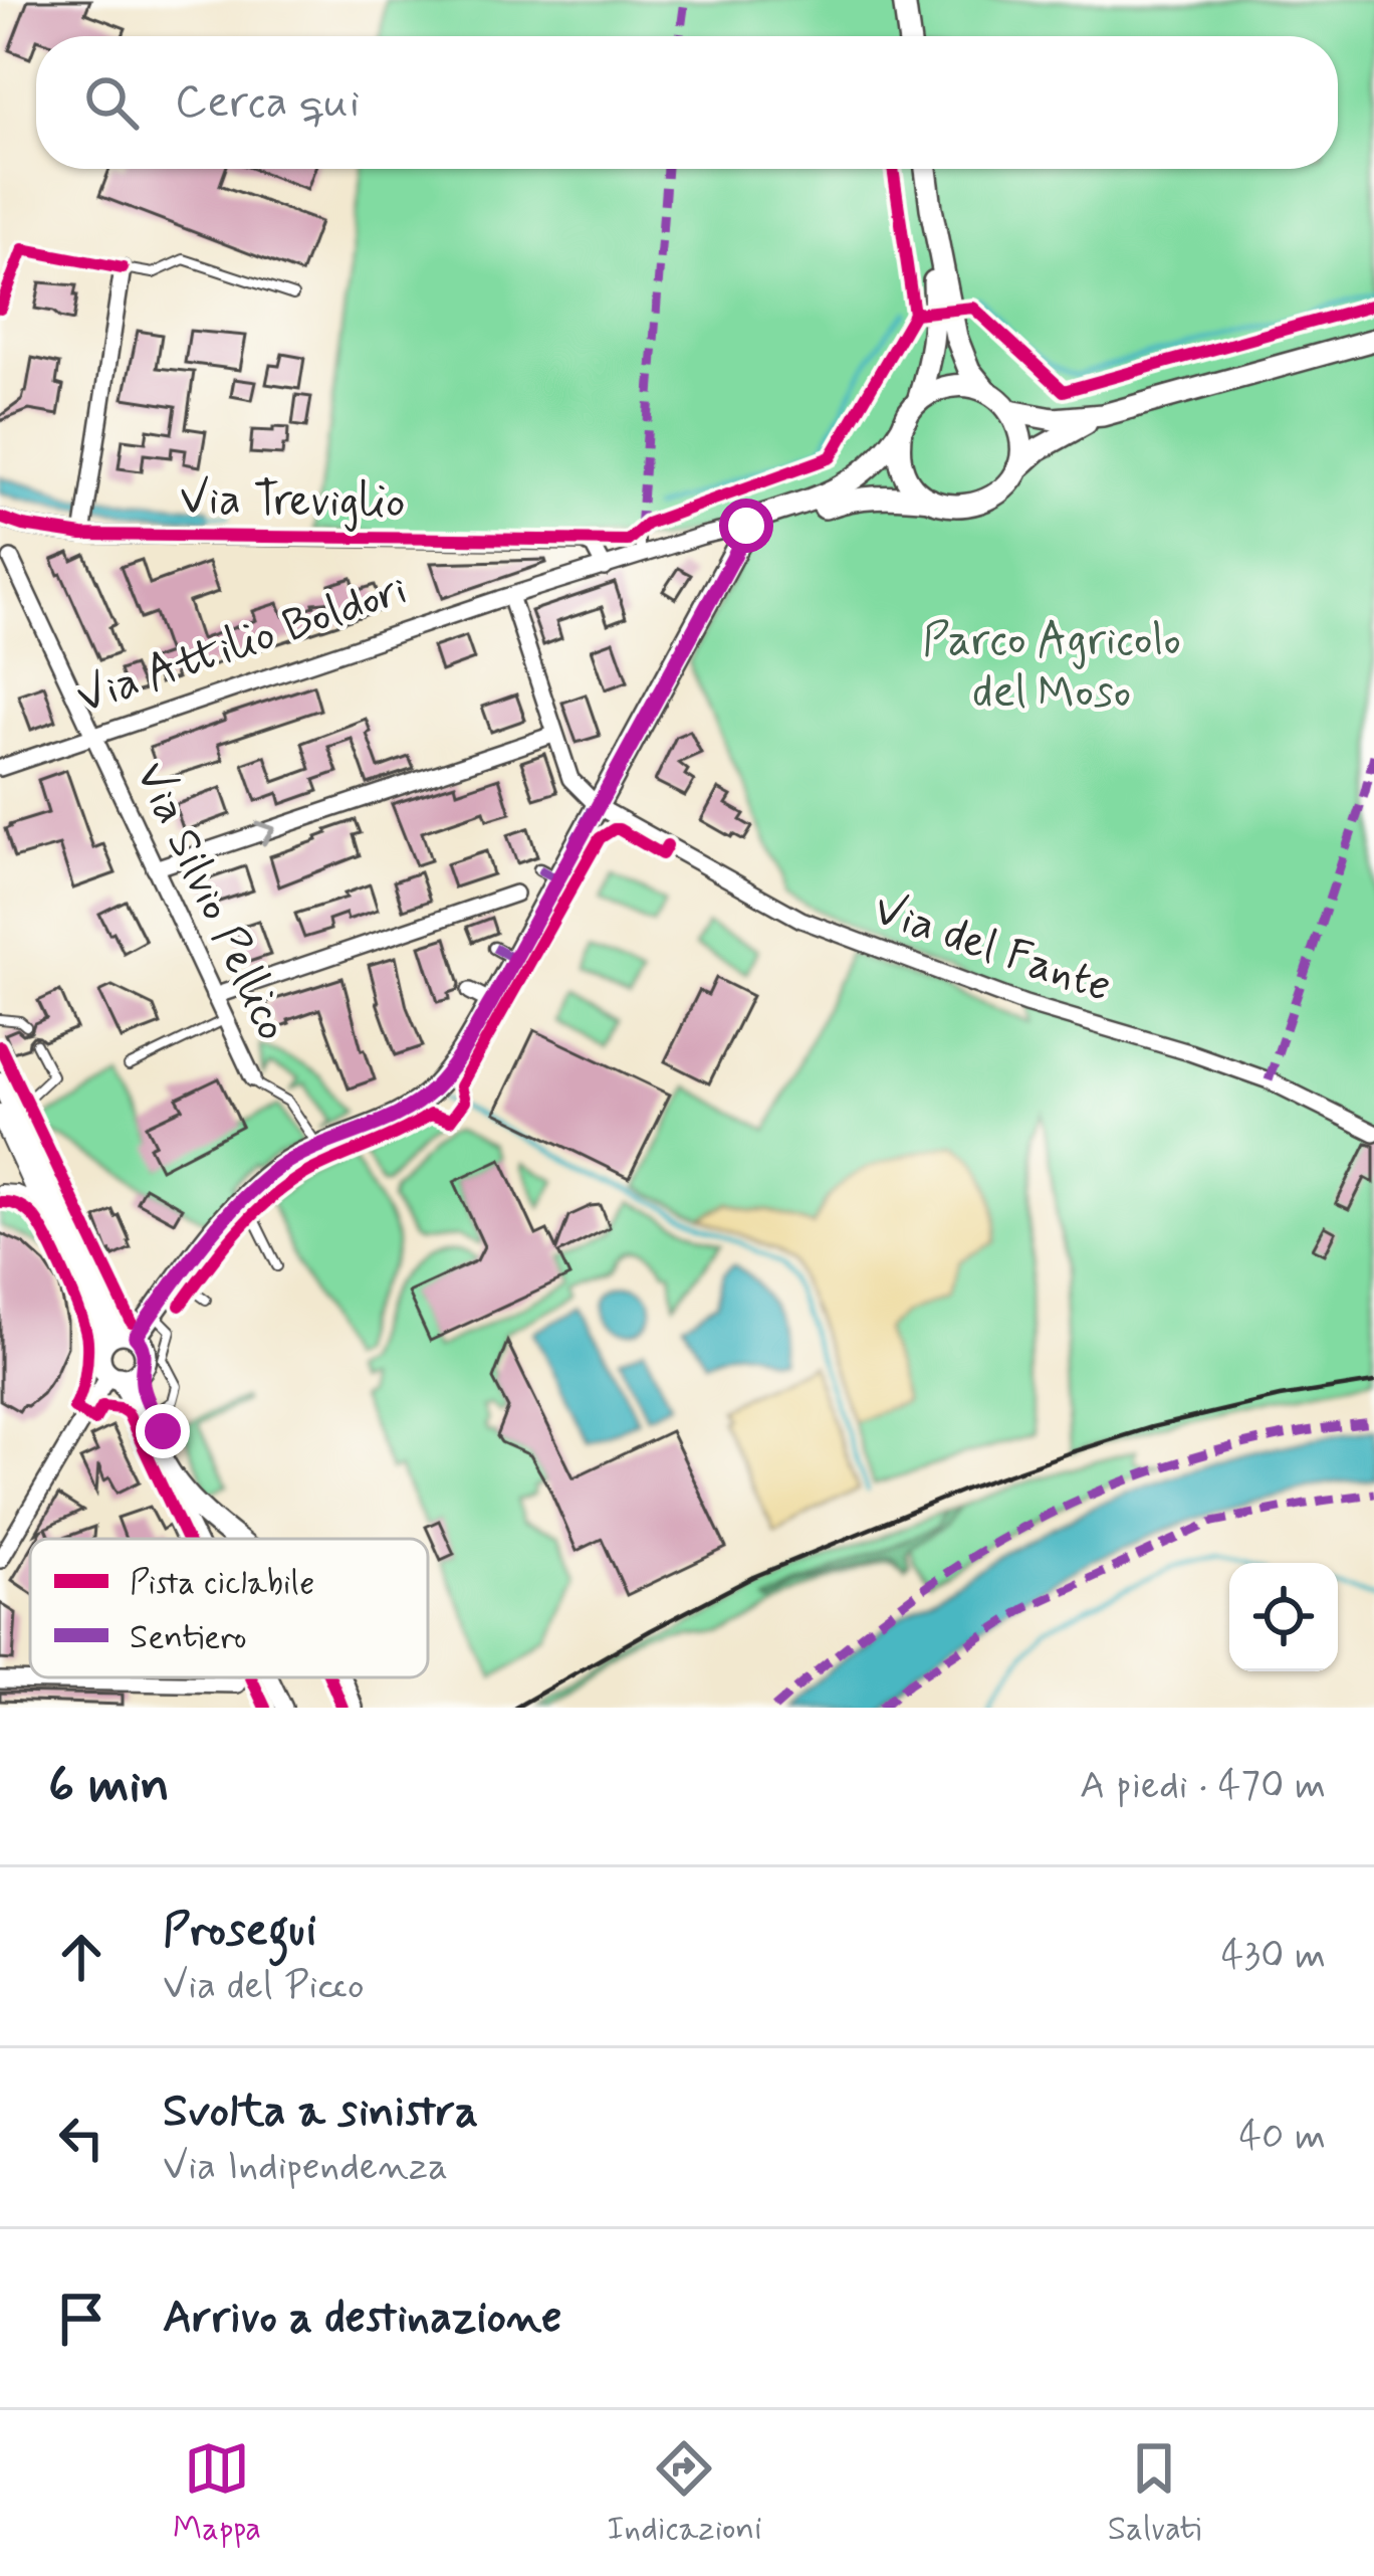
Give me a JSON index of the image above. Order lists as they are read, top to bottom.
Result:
{
  "streets": {
    "main road": ["Via Attilio Boldori"],
    "street": ["Via Treviglio", "Via Silvio Pellico", "Via del Fante"]
  },
  "crossings": [
    ["Via Treviglio", "Via Attilio Boldori"],
    ["Via Attilio Boldori", "Via Silvio Pellico"]
  ],
  "parks": ["Parco Agricolo del Moso"],
  "legend": ["Pista ciclabile", "Sentiero"],
  "page": {
    "search": "Cerca qui",
    "heading": ["6 min", "A piedi · 470 m"],
    "list": [
      ["Prosegui", "Via del Picco", "430 m"],
      ["Svolta a sinistra", "Via Indipendenza", "40 m"],
      "Arrivo a destinazione"
    ],
    "nav": ["Mappa", "Indicazioni", "Salvati"]
  }
}
